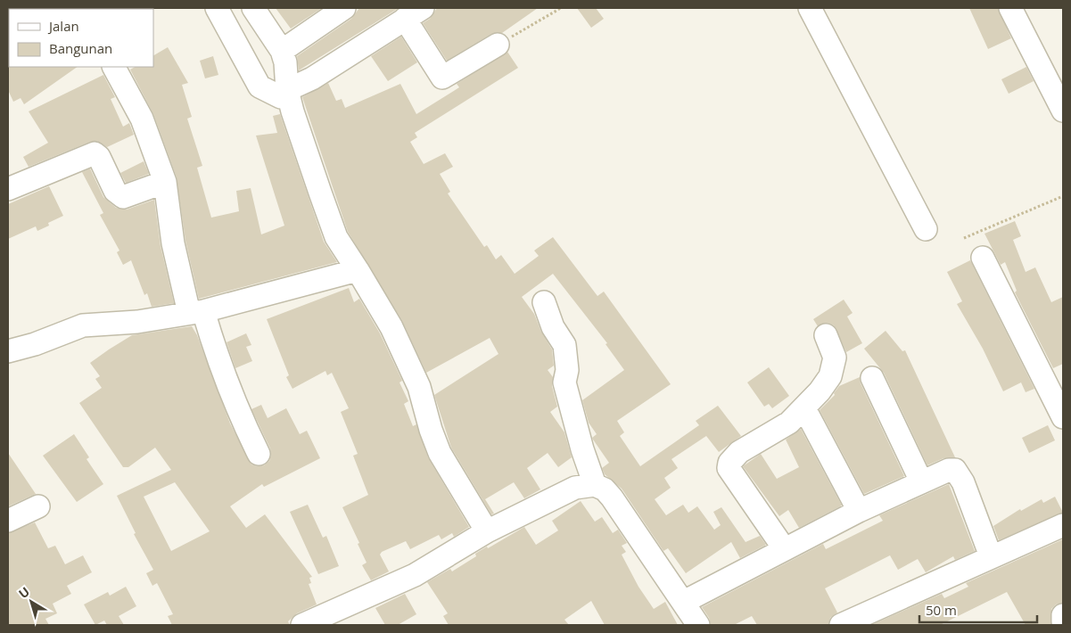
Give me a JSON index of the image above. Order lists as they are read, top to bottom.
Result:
{
  "legend": ["Jalan", "Bangunan"],
  "scale_bar": "50 m",
  "north": "top left"
}
